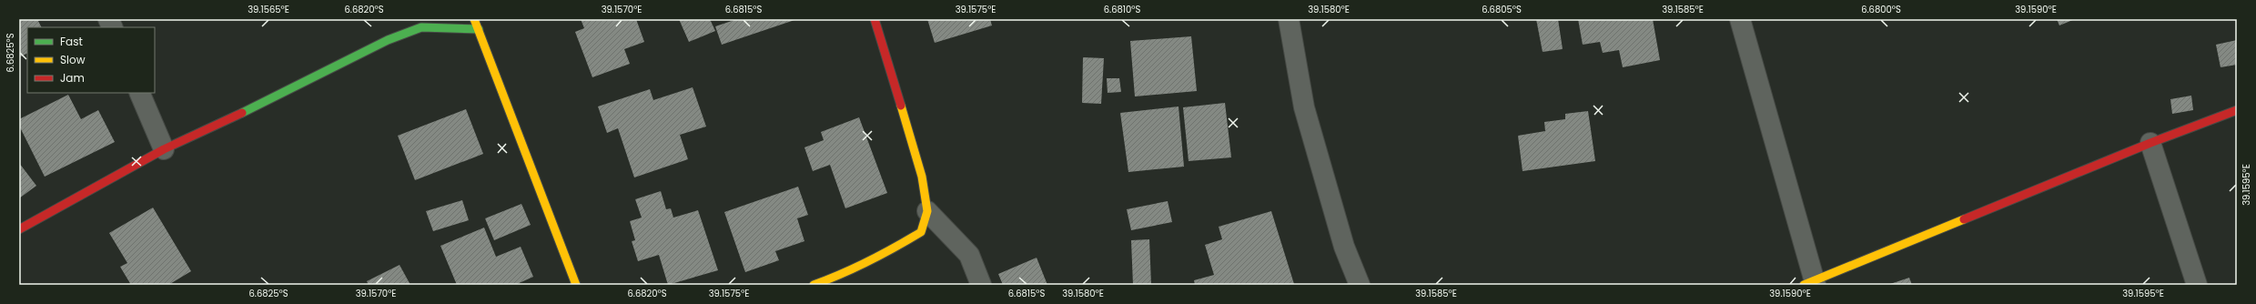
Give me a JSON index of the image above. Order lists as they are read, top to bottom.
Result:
{
  "legend": ["Fast", "Slow", "Jam"],
  "coordinates": [
    "39.1565°E",
    "6.6820°S",
    "39.1570°E",
    "6.6815°S",
    "39.1575°E",
    "6.6810°S",
    "39.1580°E",
    "6.6805°S",
    "39.1585°E",
    "6.6800°S",
    "39.1590°E",
    "6.6825°S",
    "39.1595°E"
  ]
}
